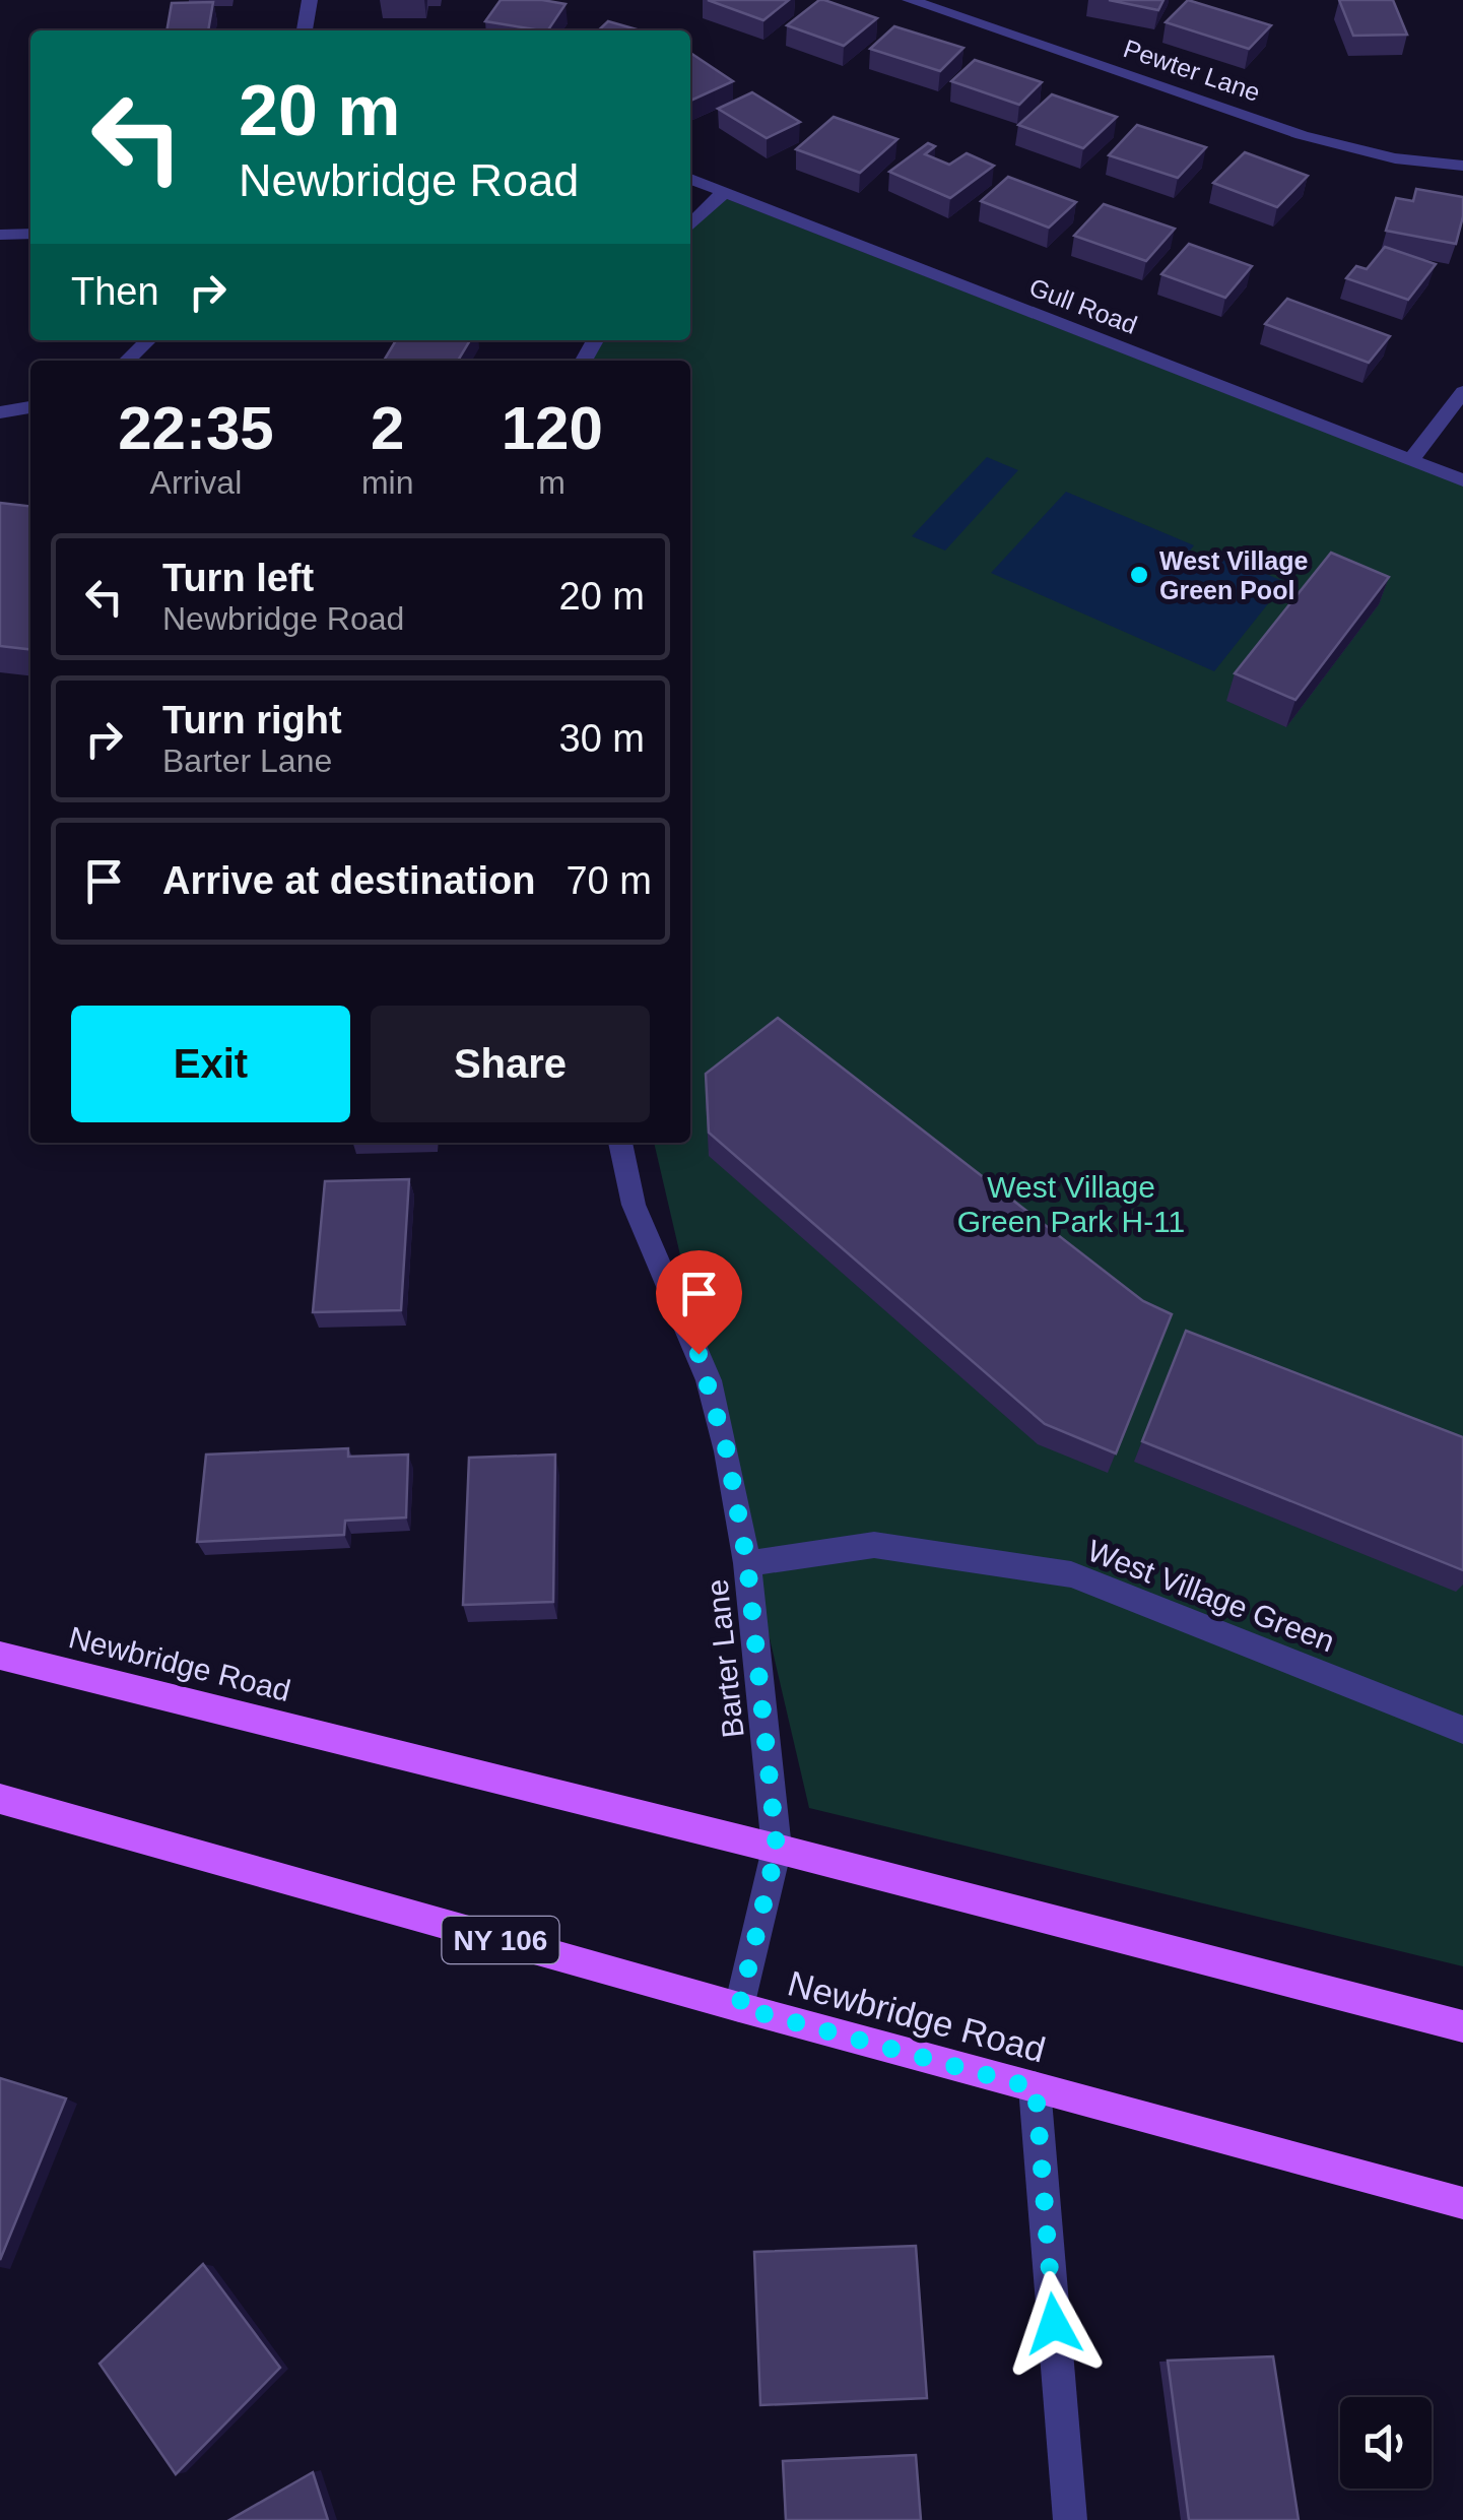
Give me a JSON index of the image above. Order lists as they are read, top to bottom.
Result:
{
  "streets": {
    "main road": ["Newbridge Road", "NY 106"],
    "street": [
      "Pewter Lane",
      "Gull Road",
      "West Village Green",
      "Barter Lane"
    ]
  },
  "crossings": [
    ["West Village Green", "Barter Lane"],
    ["Barter Lane", "Newbridge Road"]
  ],
  "parks": ["West Village Green Park H-11"],
  "places": ["West Village Green Pool"],
  "page": {
    "turn": ["20 m", "Newbridge Road"],
    "then": "Then",
    "eta": [
      "22:35",
      "Arrival",
      "2",
      "min",
      "120",
      "m"
    ],
    "list": [
      {
        "name": "Turn left",
        "note": "Newbridge Road",
        "value": "20 m"
      },
      {
        "name": "Turn right",
        "note": "Barter Lane",
        "value": "30 m"
      },
      {
        "name": "Arrive at destination",
        "value": "70 m"
      }
    ],
    "buttons": ["Exit", "Share"]
  }
}
